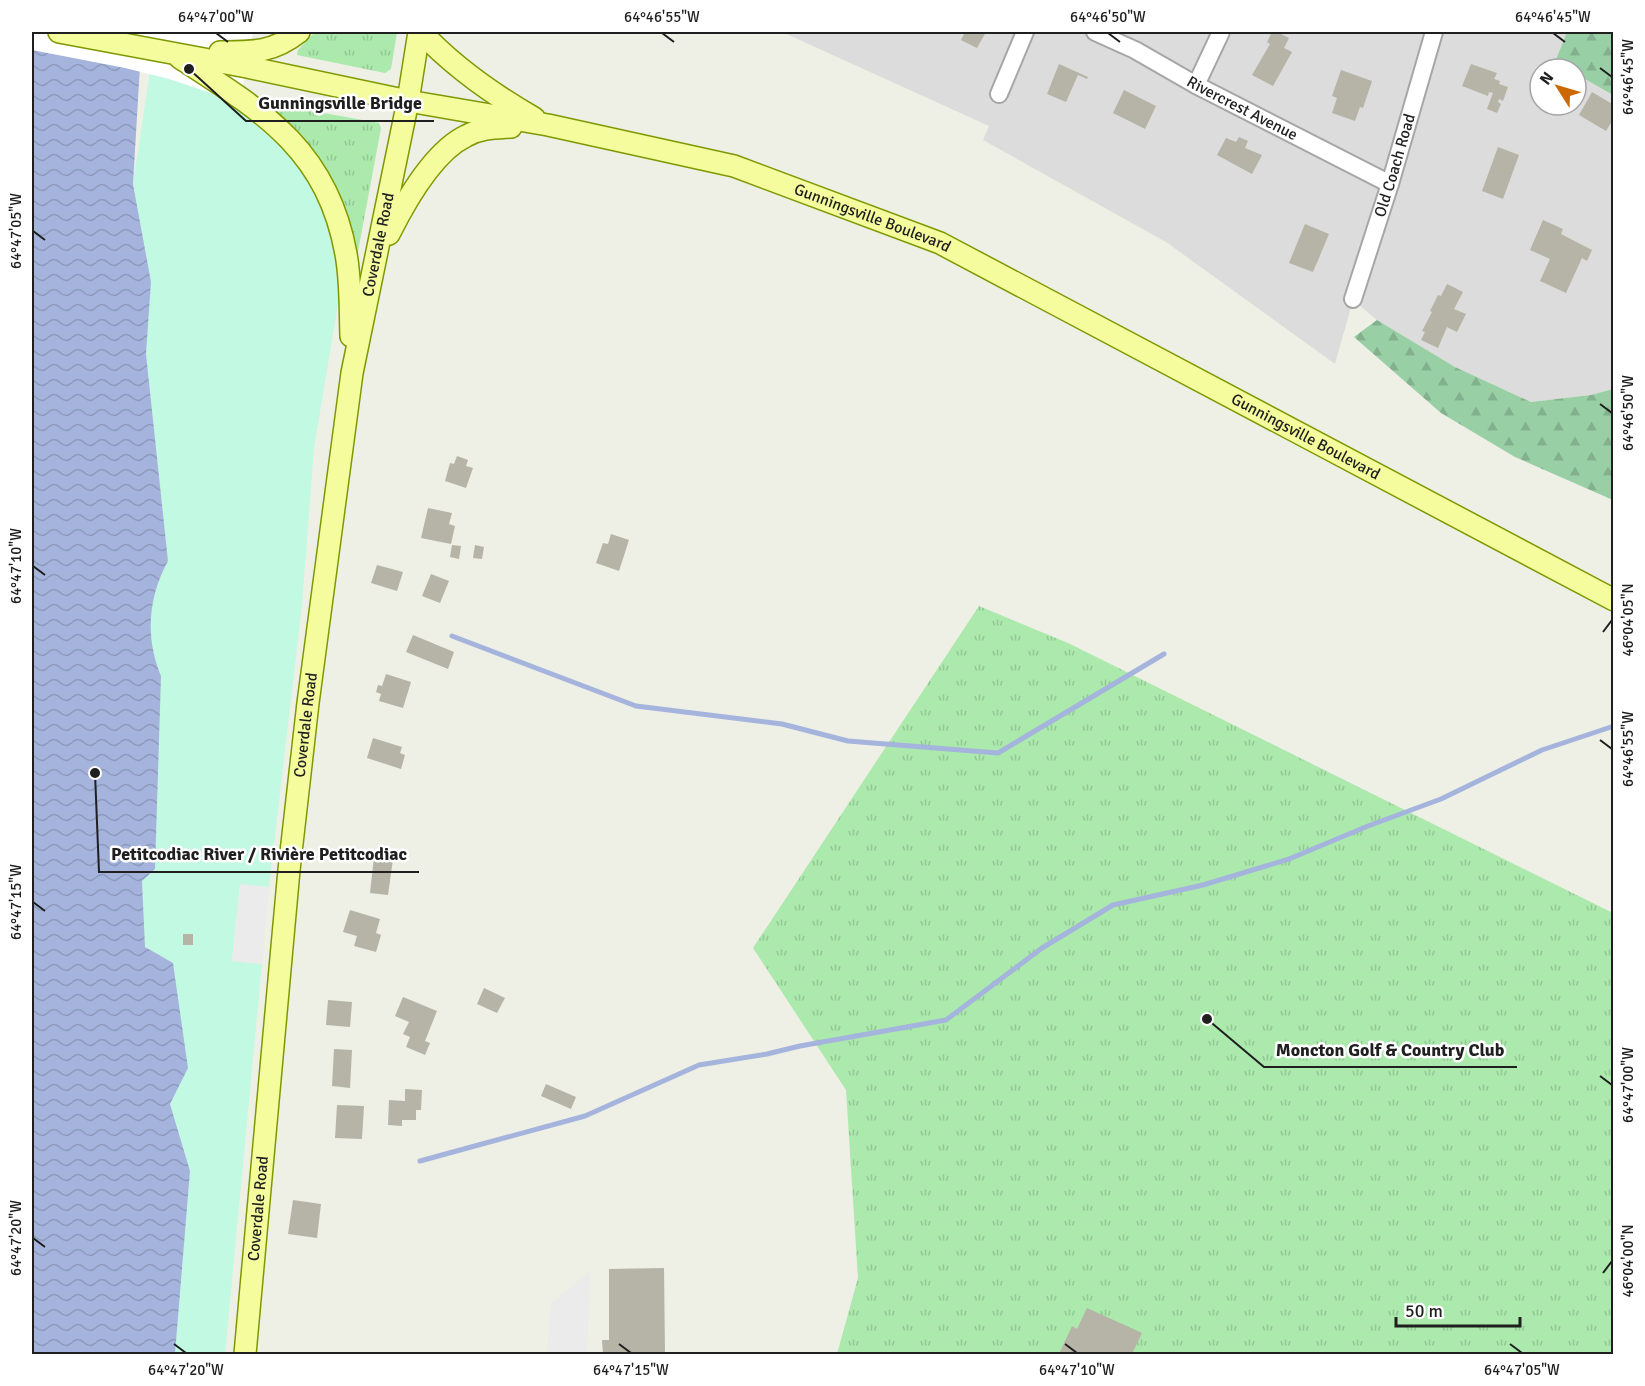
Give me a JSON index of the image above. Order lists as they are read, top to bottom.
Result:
{
  "streets": {
    "main road": ["Gunningsville Boulevard", "Coverdale Road"],
    "street": ["Rivercrest Avenue", "Old Coach Road"]
  },
  "crossings": [
    ["Rivercrest Avenue", "Old Coach Road"],
    ["Gunningsville Boulevard", "Coverdale Road"]
  ],
  "places": ["Gunningsville Bridge", "Petitcodiac River / Rivière Petitcodiac", "Moncton Golf & Country Club"],
  "scale_bar": "50 m",
  "north": "top left",
  "coordinates": [
    "64°47'00\"W",
    "64°46'55\"W",
    "64°46'50\"W",
    "64°46'45\"W",
    "64°47'05\"W",
    "64°47'10\"W",
    "46°04'05\"N",
    "64°47'15\"W",
    "64°47'20\"W",
    "46°04'00\"N"
  ]
}
